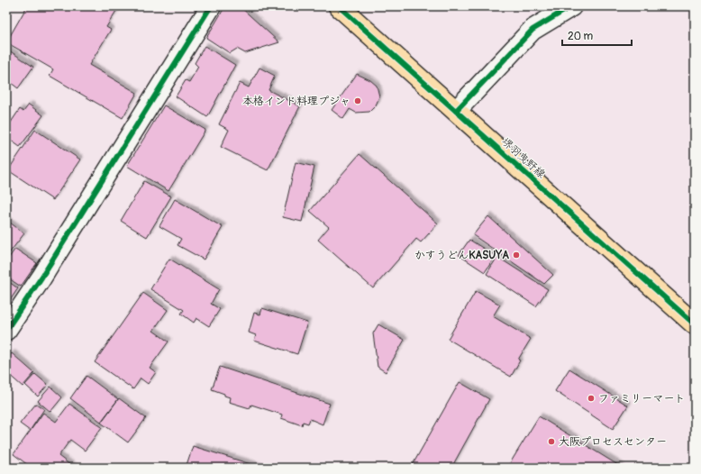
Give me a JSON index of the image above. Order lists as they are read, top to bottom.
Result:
{
  "streets": {
    "main road": ["堺羽曳野線"]
  },
  "places": [
    "本格インド料理プジャ",
    "かすうどんKASUYA",
    "ファミリーマート",
    "大阪プロセスセンター"
  ],
  "scale_bar": "20 m"
}
